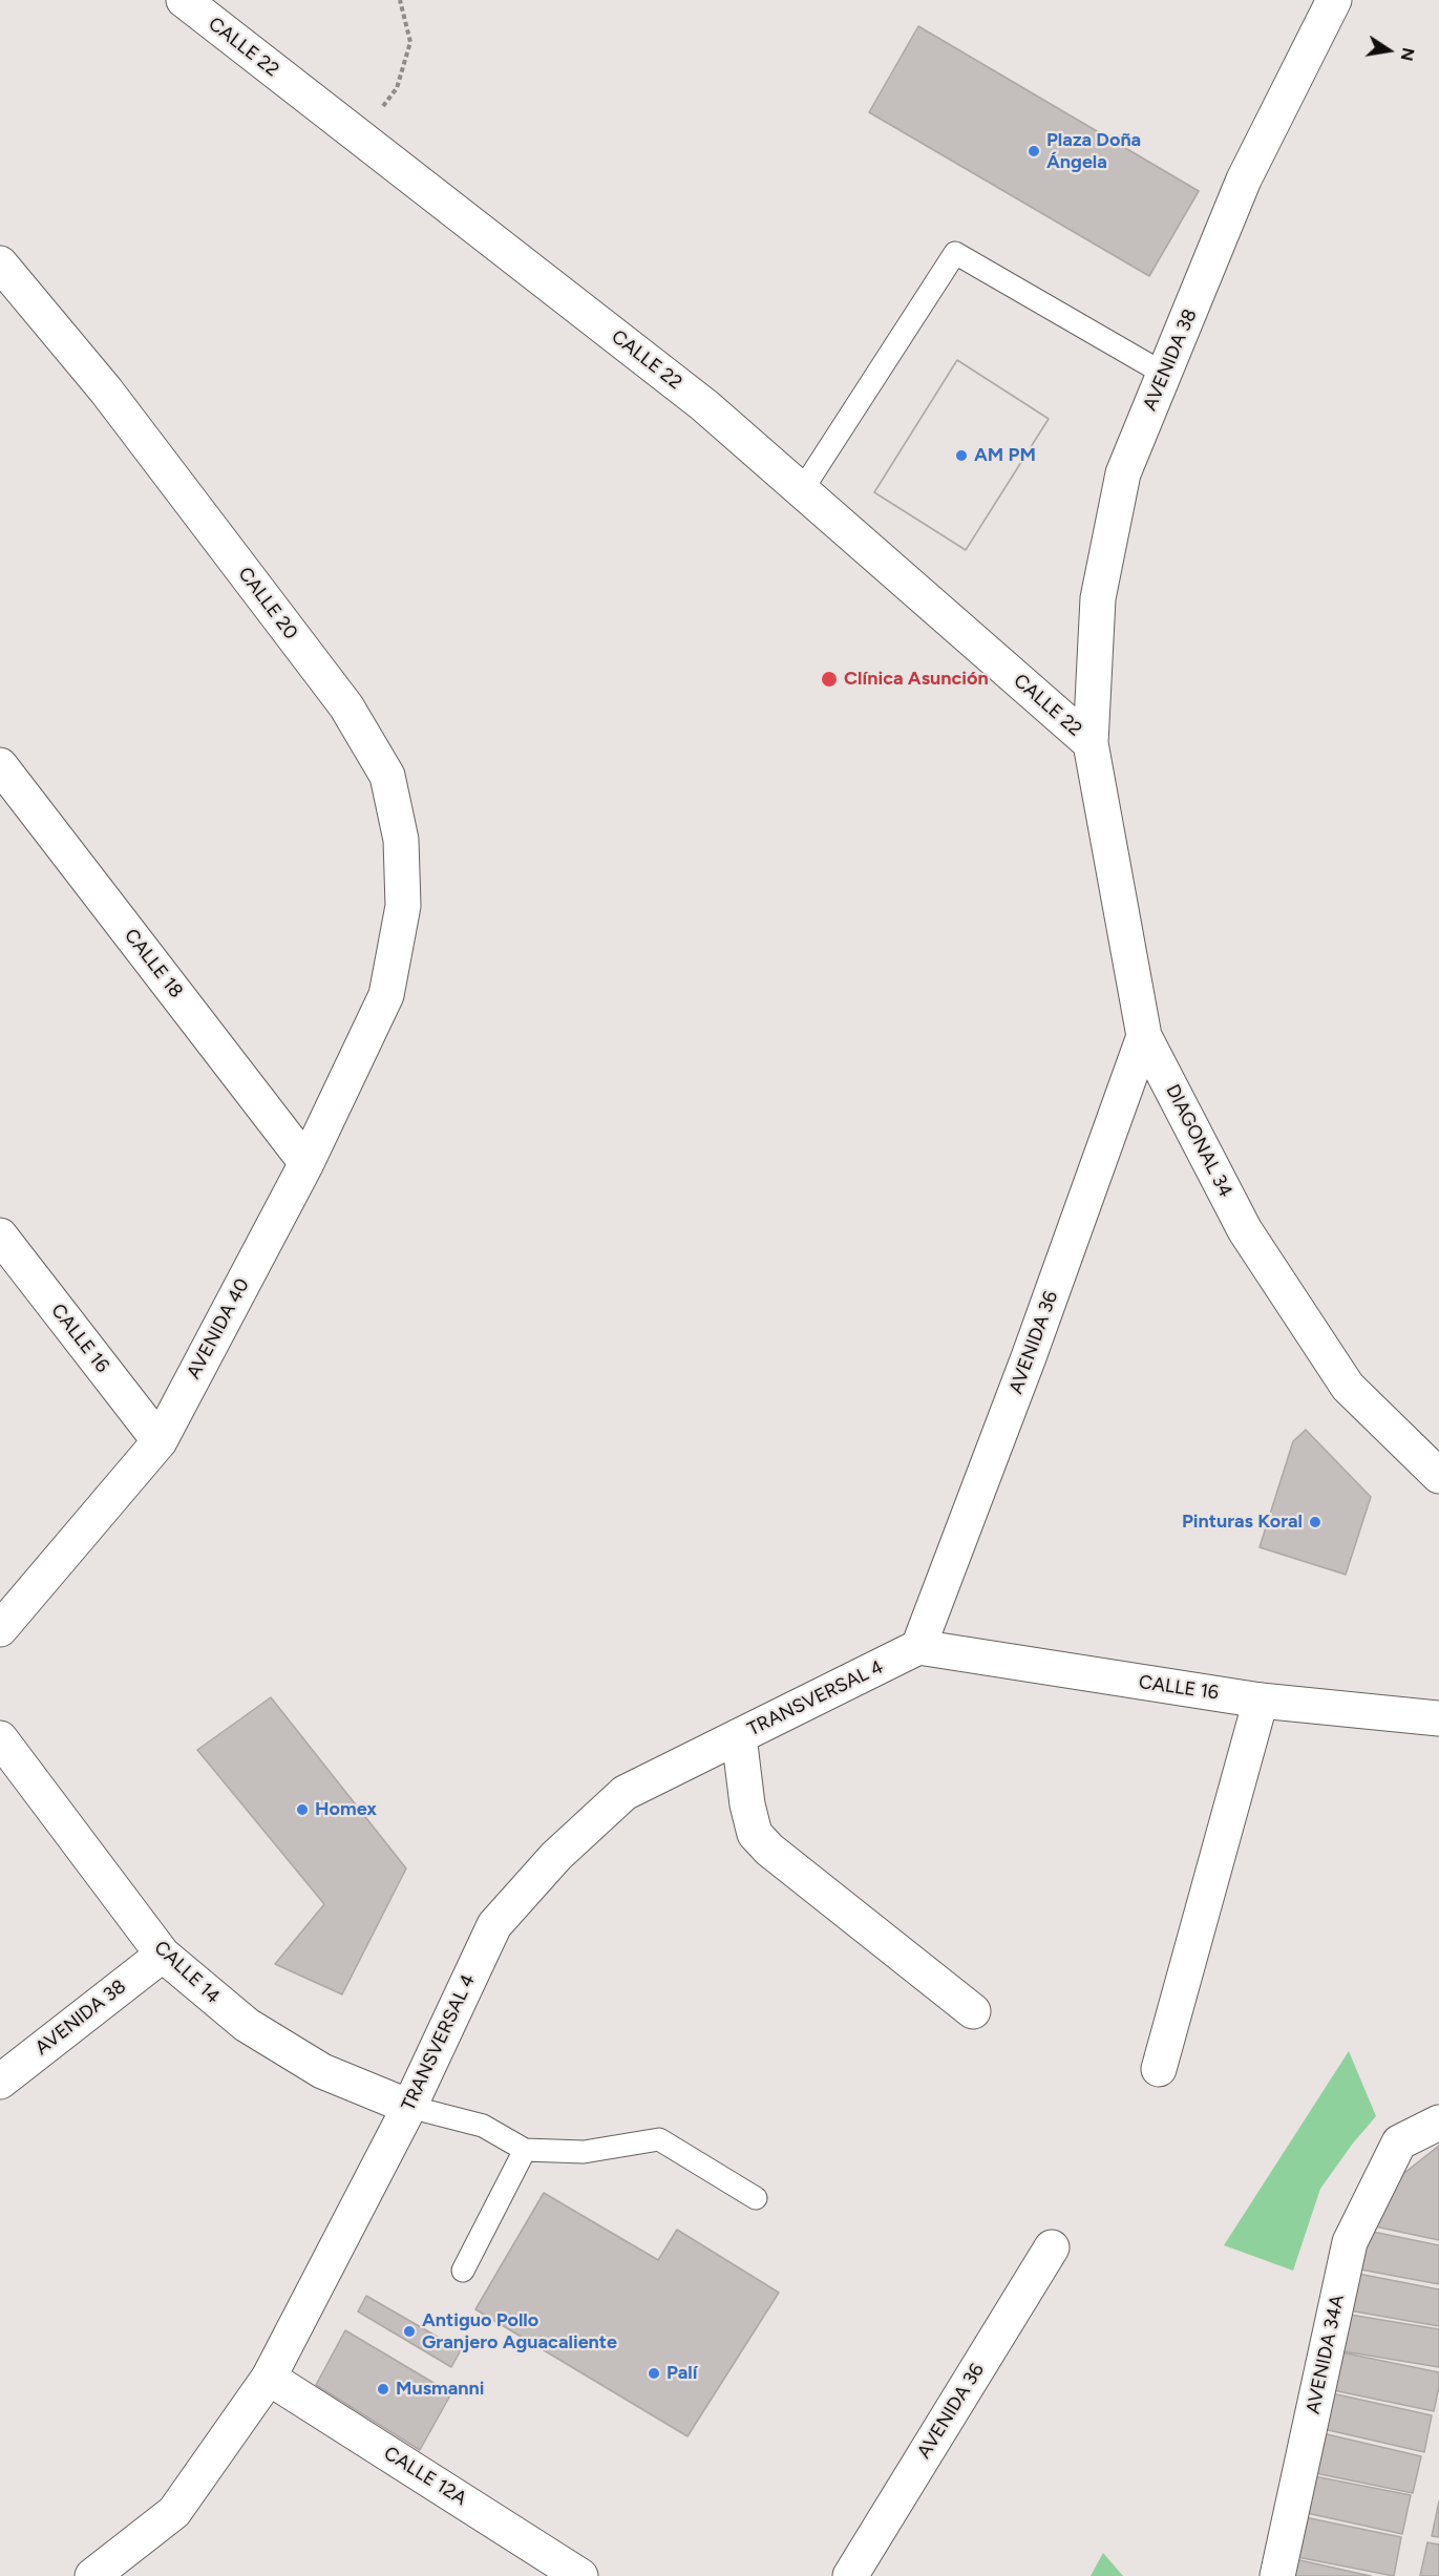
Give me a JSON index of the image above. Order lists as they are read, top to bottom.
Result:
{
  "streets": {
    "street": [
      "CALLE 22",
      "AVENIDA 38",
      "CALLE 20",
      "CALLE 18",
      "DIAGONAL 34",
      "AVENIDA 40",
      "CALLE 16",
      "AVENIDA 36",
      "TRANSVERSAL 4",
      "CALLE 14",
      "AVENIDA 34A",
      "CALLE 12A"
    ]
  },
  "crossings": [
    ["CALLE 22", "AVENIDA 38"],
    ["CALLE 22", "DIAGONAL 34"],
    ["AVENIDA 38", "DIAGONAL 34"],
    ["AVENIDA 38", "CALLE 14"],
    ["CALLE 20", "AVENIDA 40"],
    ["CALLE 18", "AVENIDA 40"],
    ["DIAGONAL 34", "AVENIDA 36"],
    ["AVENIDA 40", "CALLE 16"],
    ["CALLE 16", "AVENIDA 36"],
    ["CALLE 16", "TRANSVERSAL 4"],
    ["AVENIDA 36", "TRANSVERSAL 4"],
    ["TRANSVERSAL 4", "CALLE 14"],
    ["TRANSVERSAL 4", "CALLE 12A"]
  ],
  "places": [
    "Plaza Doña Ángela",
    "AM PM",
    "Clínica Asunción",
    "Pinturas Koral",
    "Homex",
    "Antiguo Pollo Granjero Aguacaliente",
    "Palí",
    "Musmanni"
  ],
  "north": "right"
}
